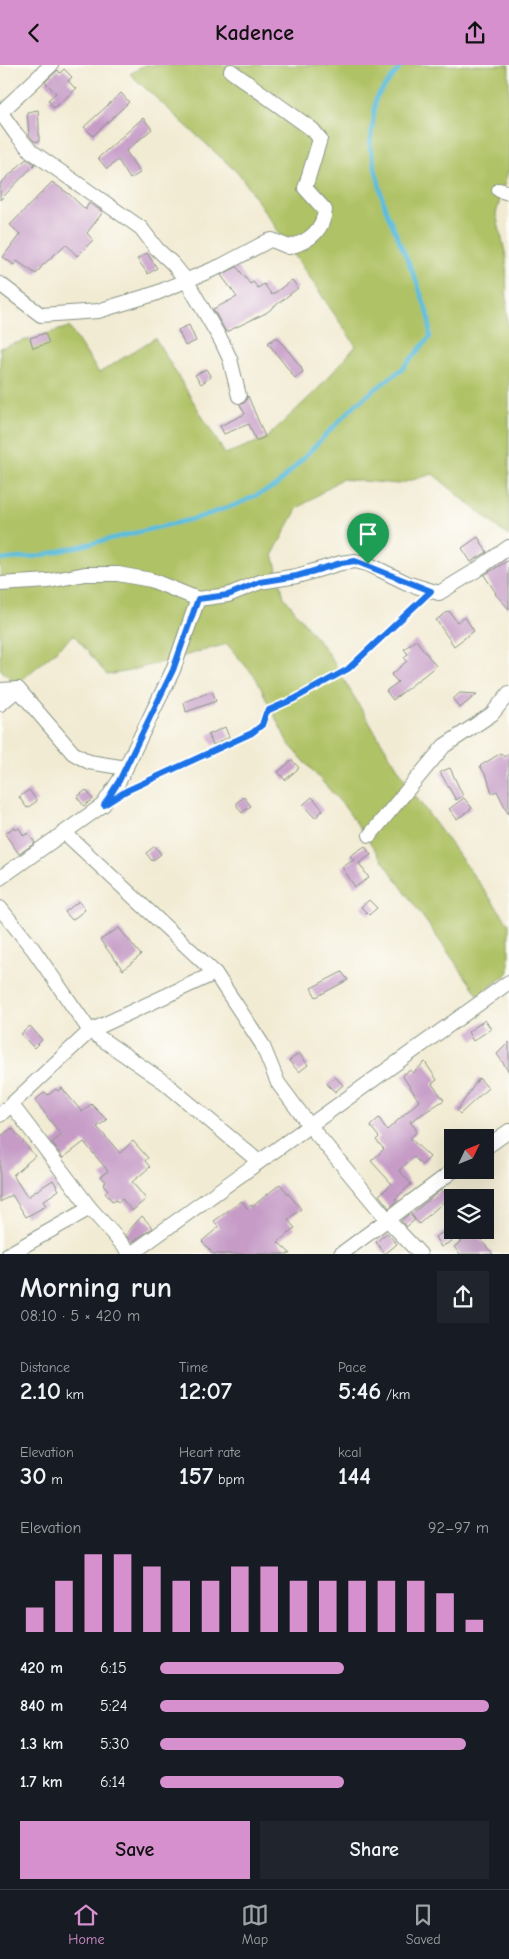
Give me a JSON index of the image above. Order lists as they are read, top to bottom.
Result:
{
  "north": "top right",
  "page": {
    "header": "Kadence",
    "heading": ["Morning run", "08:10 · 5 × 420 m"],
    "stats": [
      ["Distance", "2.10 km"],
      ["Time", "12:07"],
      ["Pace", "5:46 /km"],
      ["Elevation", "30 m"],
      ["Heart rate", "157 bpm"],
      ["kcal", "144"]
    ],
    "chart": ["Elevation", "92–97 m"],
    "list": [
      {
        "name": "420 m",
        "note": "6:15"
      },
      {
        "name": "840 m",
        "note": "5:24"
      },
      {
        "name": "1.3 km",
        "note": "5:30"
      },
      {
        "name": "1.7 km",
        "note": "6:14"
      }
    ],
    "buttons": ["Save", "Share"],
    "tabs": ["Home", "Map", "Saved"]
  }
}
